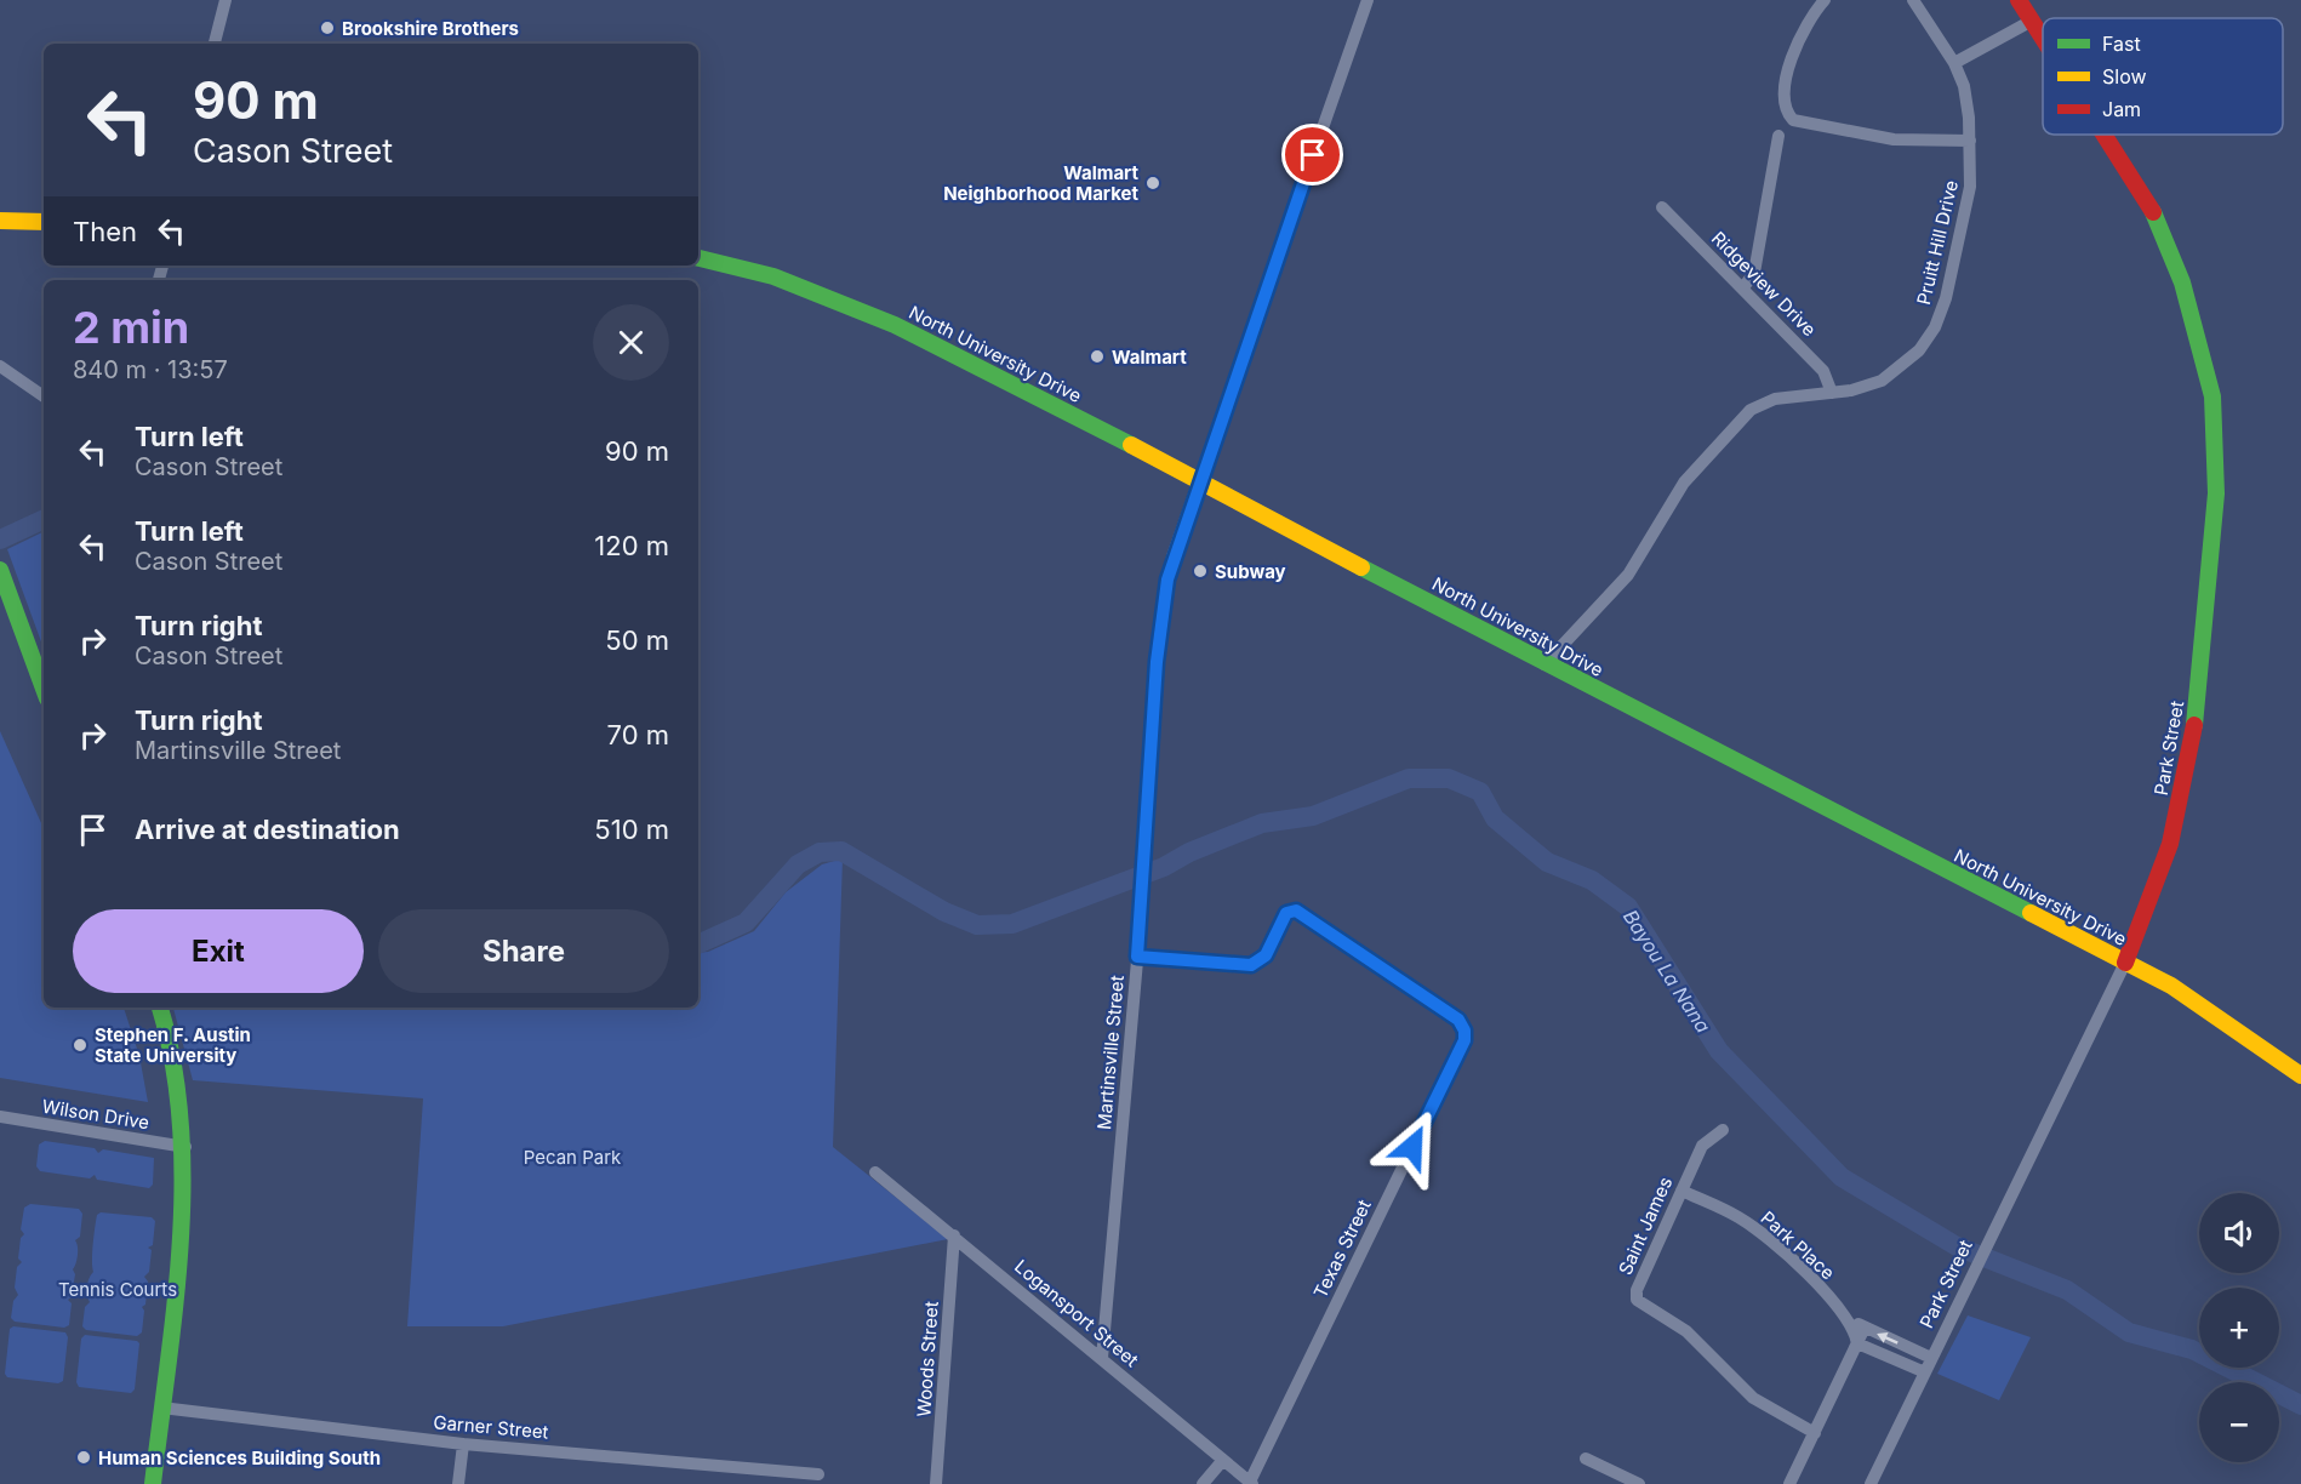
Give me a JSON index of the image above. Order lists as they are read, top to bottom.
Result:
{
  "streets": {
    "main road": ["North University Drive", "Park Street"],
    "street": [
      "Pruitt Hill Drive",
      "Ridgeview Drive",
      "Martinsville Street",
      "Wilson Drive",
      "Saint James",
      "Park Place",
      "Texas Street",
      "Logansport Street",
      "Woods Street",
      "Garner Street"
    ]
  },
  "crossings": [
    ["Pruitt Hill Drive", "Ridgeview Drive"],
    ["Pruitt Hill Drive", "North University Drive"],
    ["North University Drive", "Park Street"],
    ["North University Drive", "Martinsville Street"],
    ["Park Street", "Park Place"],
    ["Martinsville Street", "Texas Street"],
    ["Martinsville Street", "Logansport Street"],
    ["Saint James", "Park Place"],
    ["Texas Street", "Logansport Street"],
    ["Logansport Street", "Woods Street"]
  ],
  "water": ["Bayou La Nana"],
  "parks": ["Pecan Park", "Tennis Courts"],
  "places": [
    "Brookshire Brothers",
    "Walmart Neighborhood Market",
    "Walmart",
    "Subway",
    "Stephen F. Austin State University",
    "Human Sciences Building South"
  ],
  "legend": ["Fast", "Slow", "Jam"],
  "page": {
    "turn": ["90 m", "Cason Street"],
    "then": "Then",
    "heading": ["2 min", "840 m · 13:57"],
    "list": [
      {
        "name": "Turn left",
        "note": "Cason Street",
        "value": "90 m"
      },
      {
        "name": "Turn left",
        "note": "Cason Street",
        "value": "120 m"
      },
      {
        "name": "Turn right",
        "note": "Cason Street",
        "value": "50 m"
      },
      {
        "name": "Turn right",
        "note": "Martinsville Street",
        "value": "70 m"
      },
      {
        "name": "Arrive at destination",
        "value": "510 m"
      }
    ],
    "buttons": ["Exit", "Share"],
    "map_buttons": ["+", "−"]
  }
}
